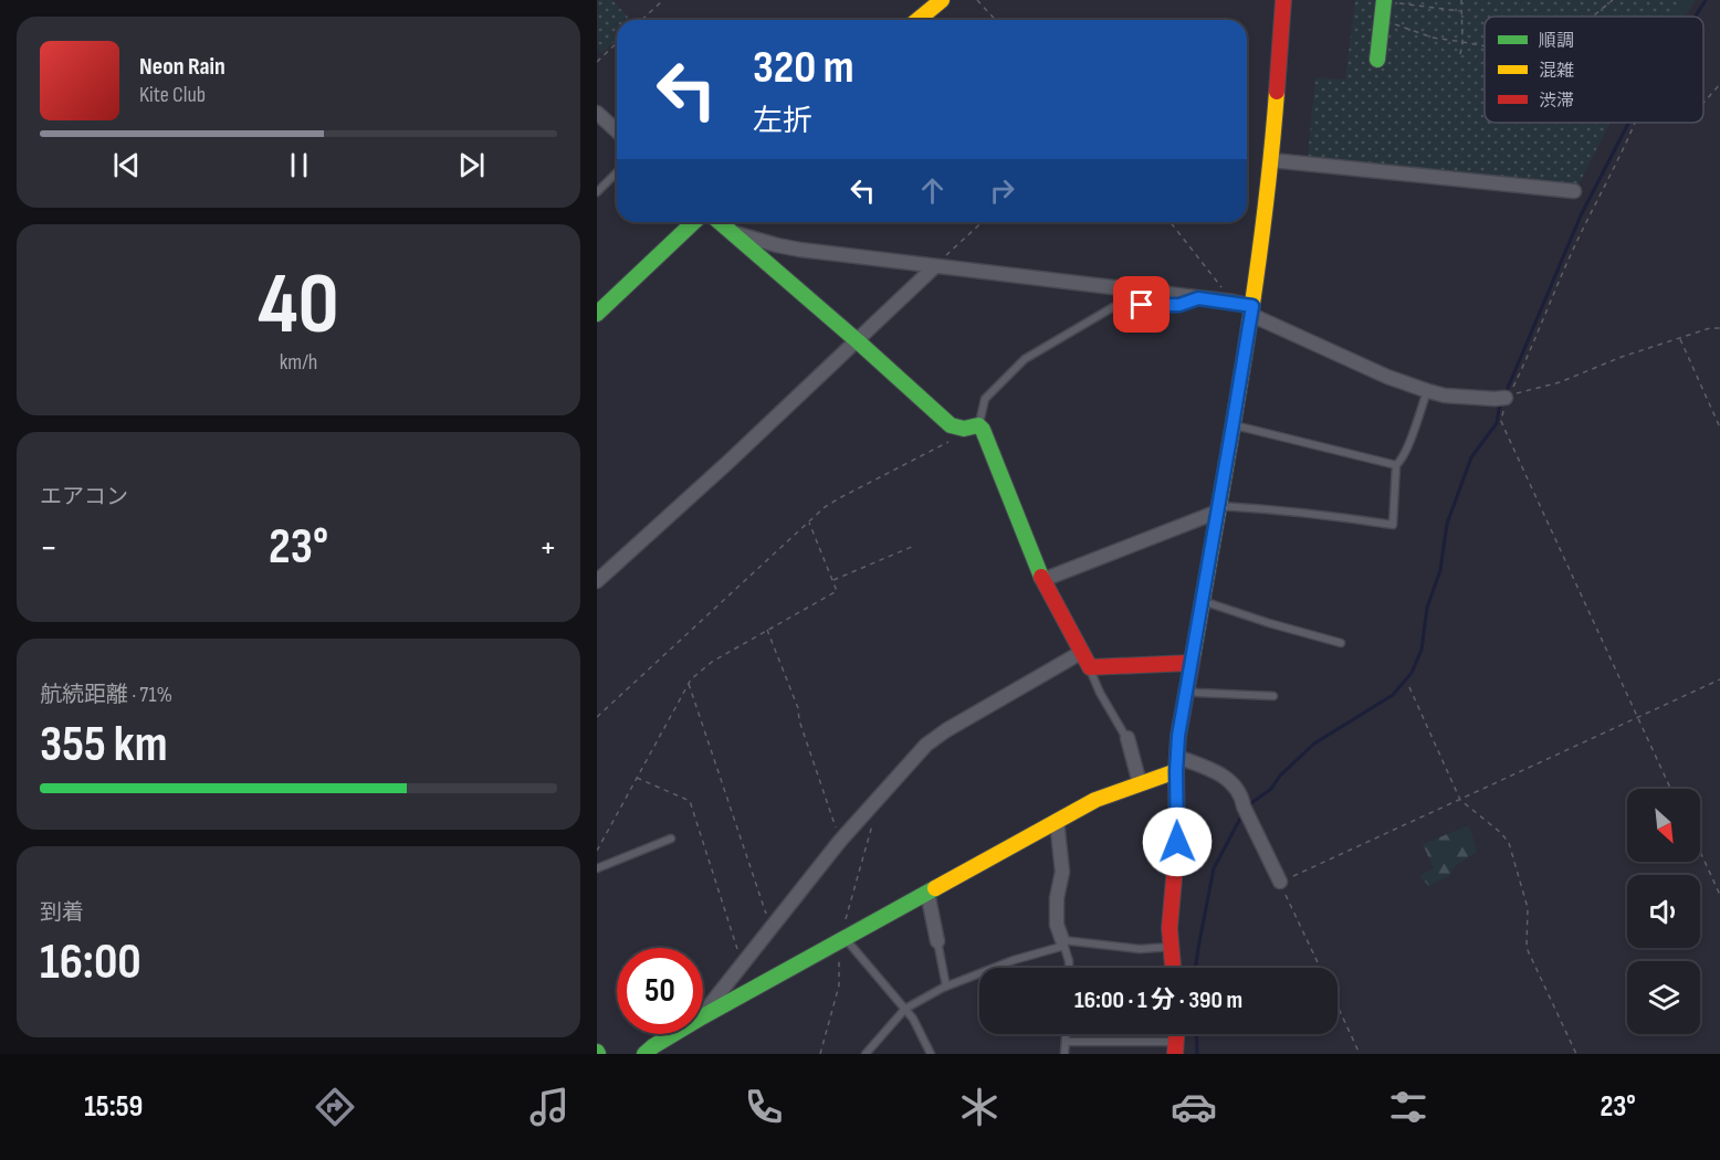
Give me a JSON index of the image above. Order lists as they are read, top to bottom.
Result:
{
  "legend": ["順調", "混雑", "渋滞"],
  "north": "bottom right",
  "page": {
    "turn": ["320 m", "左折"],
    "song": ["Neon Rain", "Kite Club"],
    "tile": [
      ["40", "km/h"],
      "エアコン",
      ["航続距離 · 71%", "355 km"],
      ["到着", "16:00"]
    ],
    "heat": ["−", "23°", "+"],
    "limit": "50",
    "trip": "16:00 · 1 分 · 390 m",
    "tabs": ["15:59", "23°"]
  }
}
